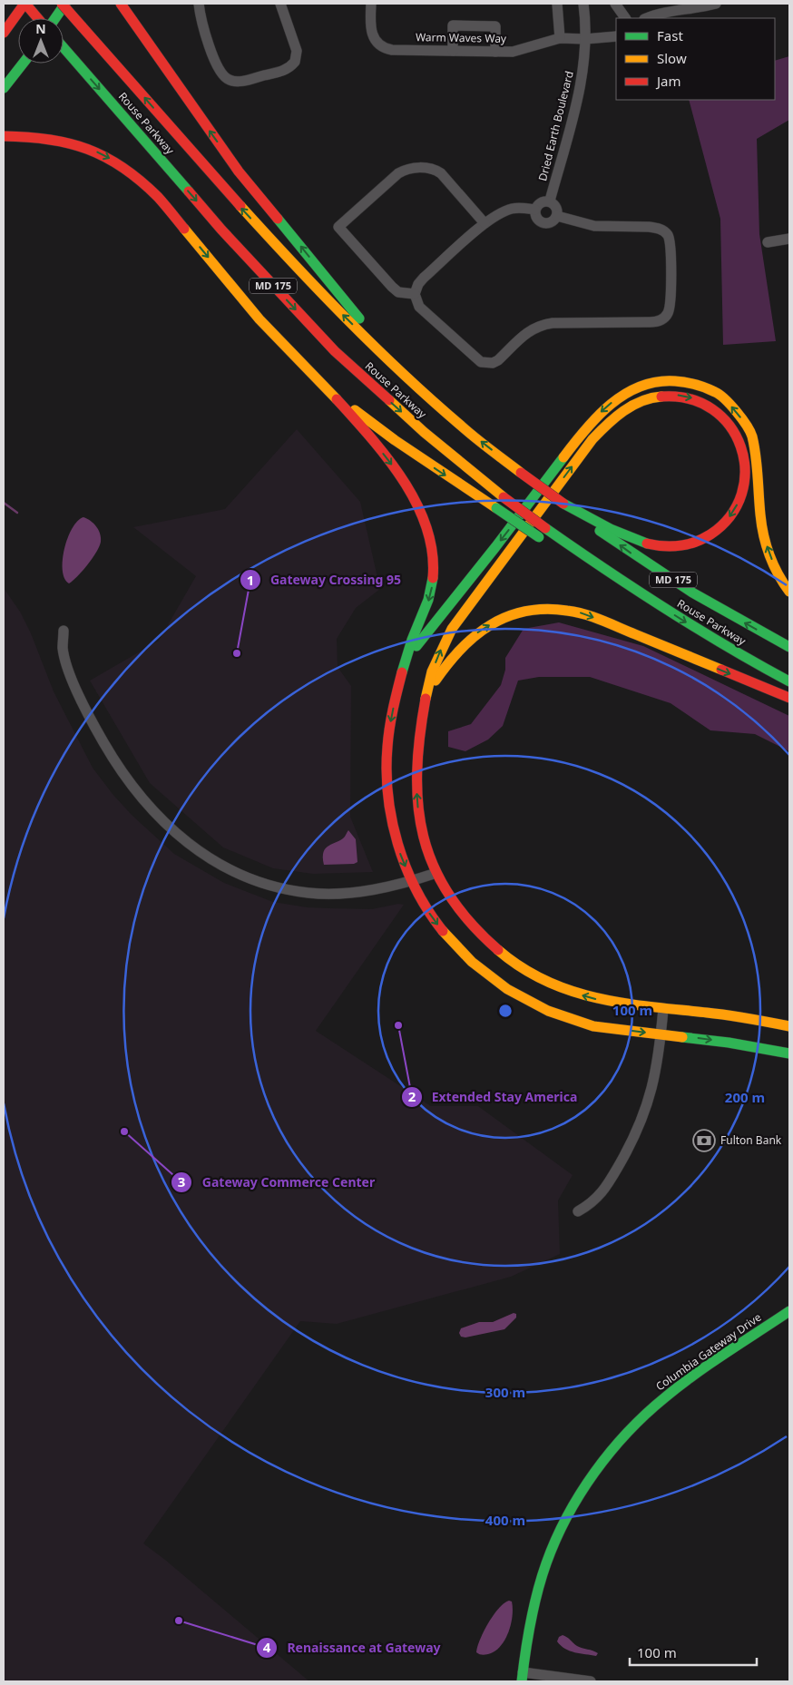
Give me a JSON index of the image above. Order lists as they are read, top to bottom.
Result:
{
  "streets": {
    "main road": ["Rouse Parkway", "MD 175", "Columbia Gateway Drive"],
    "street": ["Warm Waves Way", "Dried Earth Boulevard"]
  },
  "crossings": [
    ["Warm Waves Way", "Dried Earth Boulevard"]
  ],
  "places": {
    "other": [
      "Gateway Crossing 95",
      "Extended Stay America",
      "Gateway Commerce Center",
      "Renaissance at Gateway"
    ],
    "bank": ["Fulton Bank"]
  },
  "legend": ["Fast", "Slow", "Jam"],
  "scale_bar": "100 m",
  "north": "top",
  "rings": [
    "100 m",
    "200 m",
    "300 m",
    "400 m"
  ]
}
